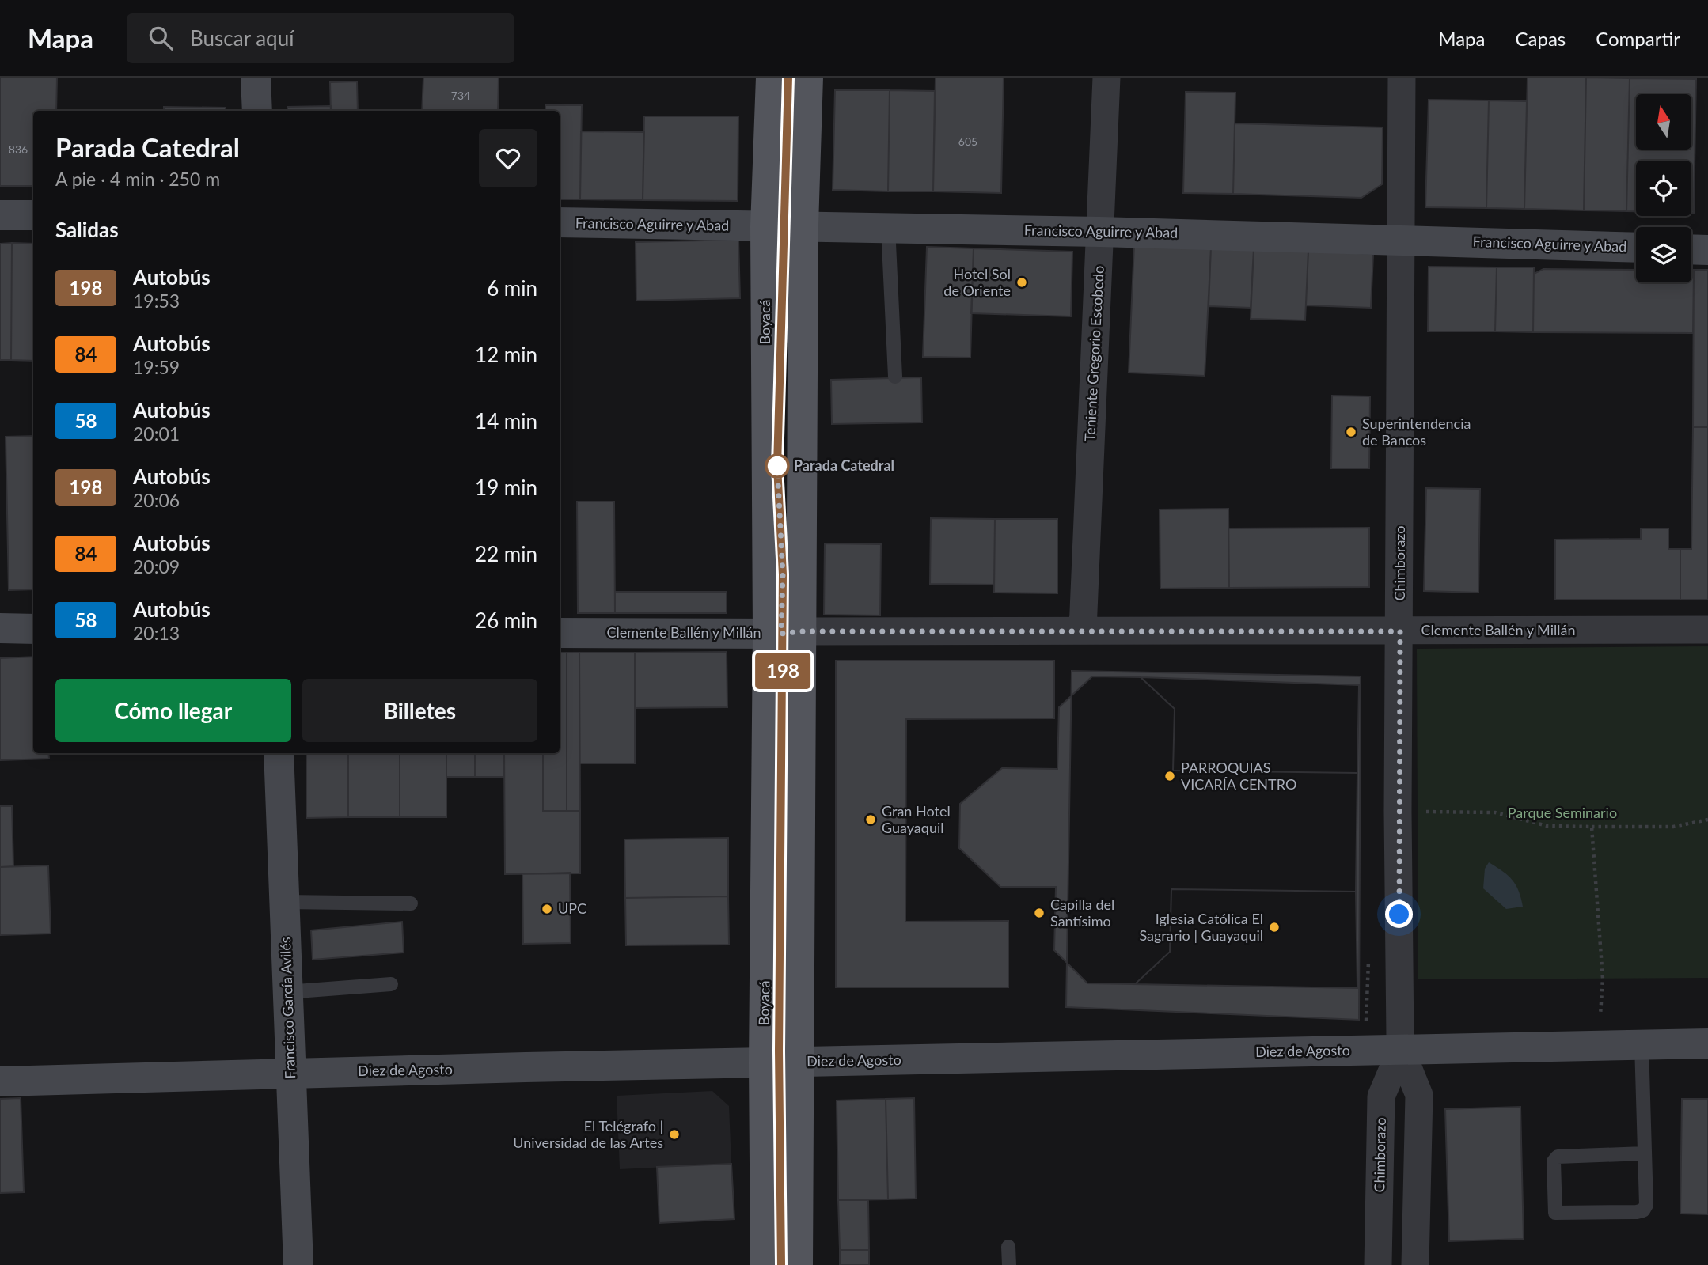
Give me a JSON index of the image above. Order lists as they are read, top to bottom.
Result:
{
  "streets": {
    "street": [
      "Francisco Aguirre y Abad",
      "Teniente Gregorio Escobedo",
      "Chimborazo",
      "Clemente Ballén y Millán",
      "Francisco García Avilés",
      "Diez de Agosto"
    ],
    "lane": ["Boyacá"]
  },
  "crossings": [
    ["Francisco Aguirre y Abad", "Teniente Gregorio Escobedo"],
    ["Francisco Aguirre y Abad", "Chimborazo"],
    ["Teniente Gregorio Escobedo", "Clemente Ballén y Millán"],
    ["Chimborazo", "Clemente Ballén y Millán"],
    ["Chimborazo", "Diez de Agosto"],
    ["Francisco García Avilés", "Diez de Agosto"]
  ],
  "parks": ["Parque Seminario"],
  "places": [
    "Hotel Sol de Oriente",
    "Superintendencia de Bancos",
    "Parada Catedral",
    "PARROQUIAS VICARÍA CENTRO",
    "Gran Hotel Guayaquil",
    "UPC",
    "Capilla del Santísimo",
    "Iglesia Católica El Sagrario | Guayaquil",
    "El Telégrafo | Universidad de las Artes"
  ],
  "lines": ["bus line 198"],
  "house_numbers": ["734", "605", "836"],
  "north": "top",
  "page": {
    "header": "Mapa",
    "search": "Buscar aquí",
    "nav": ["Mapa", "Capas", "Compartir"],
    "on_map": "198",
    "heading": [
      ["Parada Catedral", "A pie · 4 min · 250 m"],
      "Salidas"
    ],
    "list": [
      {
        "mark": "198",
        "name": "Autobús",
        "note": "19:53",
        "value": "6 min"
      },
      {
        "mark": "84",
        "name": "Autobús",
        "note": "19:59",
        "value": "12 min"
      },
      {
        "mark": "58",
        "name": "Autobús",
        "note": "20:01",
        "value": "14 min"
      },
      {
        "mark": "198",
        "name": "Autobús",
        "note": "20:06",
        "value": "19 min"
      },
      {
        "mark": "84",
        "name": "Autobús",
        "note": "20:09",
        "value": "22 min"
      },
      {
        "mark": "58",
        "name": "Autobús",
        "note": "20:13",
        "value": "26 min"
      }
    ],
    "buttons": ["Cómo llegar", "Billetes"]
  }
}
